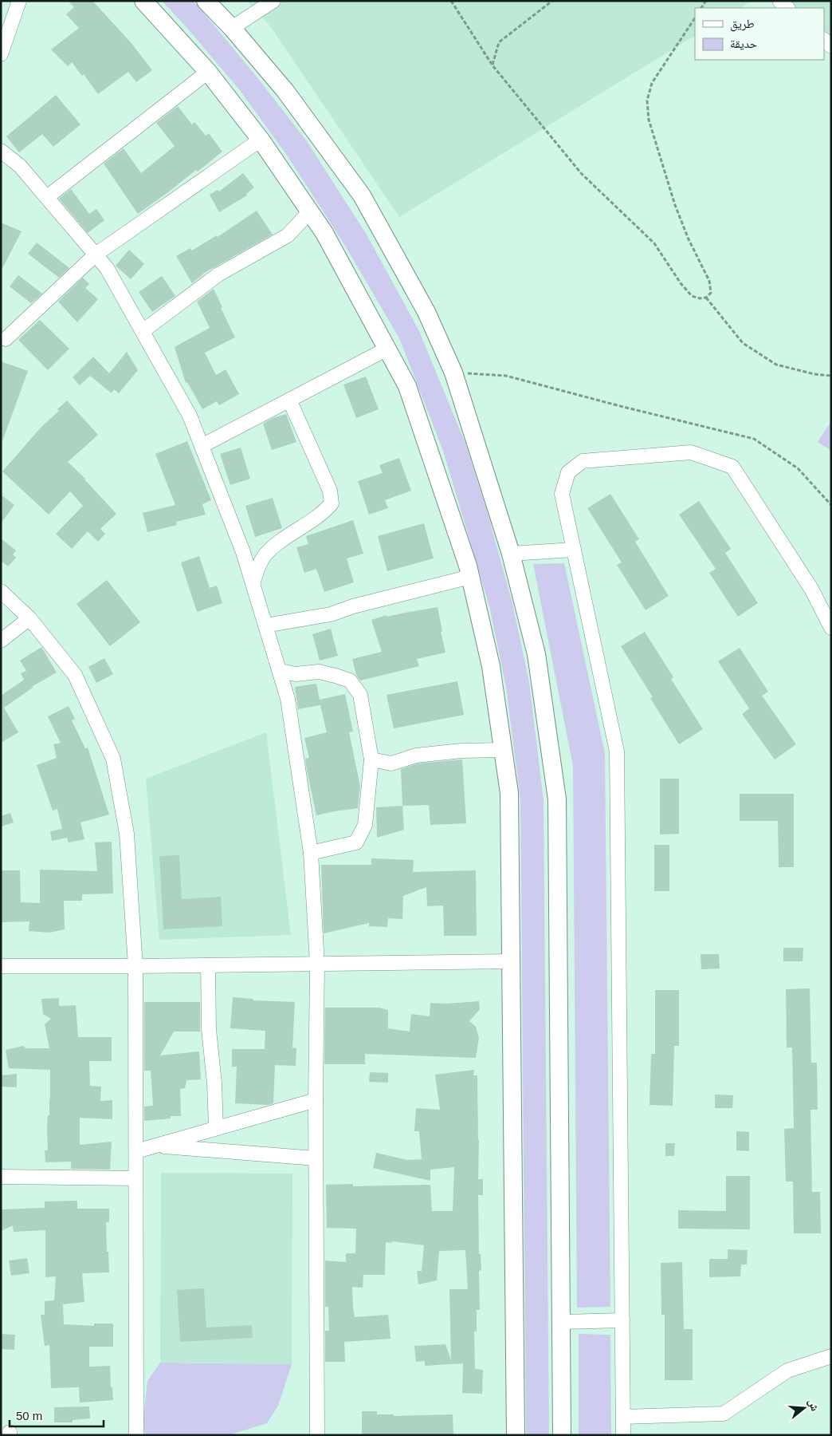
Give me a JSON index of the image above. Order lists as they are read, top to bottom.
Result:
{
  "legend": ["طريق", "حديقة"],
  "scale_bar": "50 m",
  "north": "right"
}
